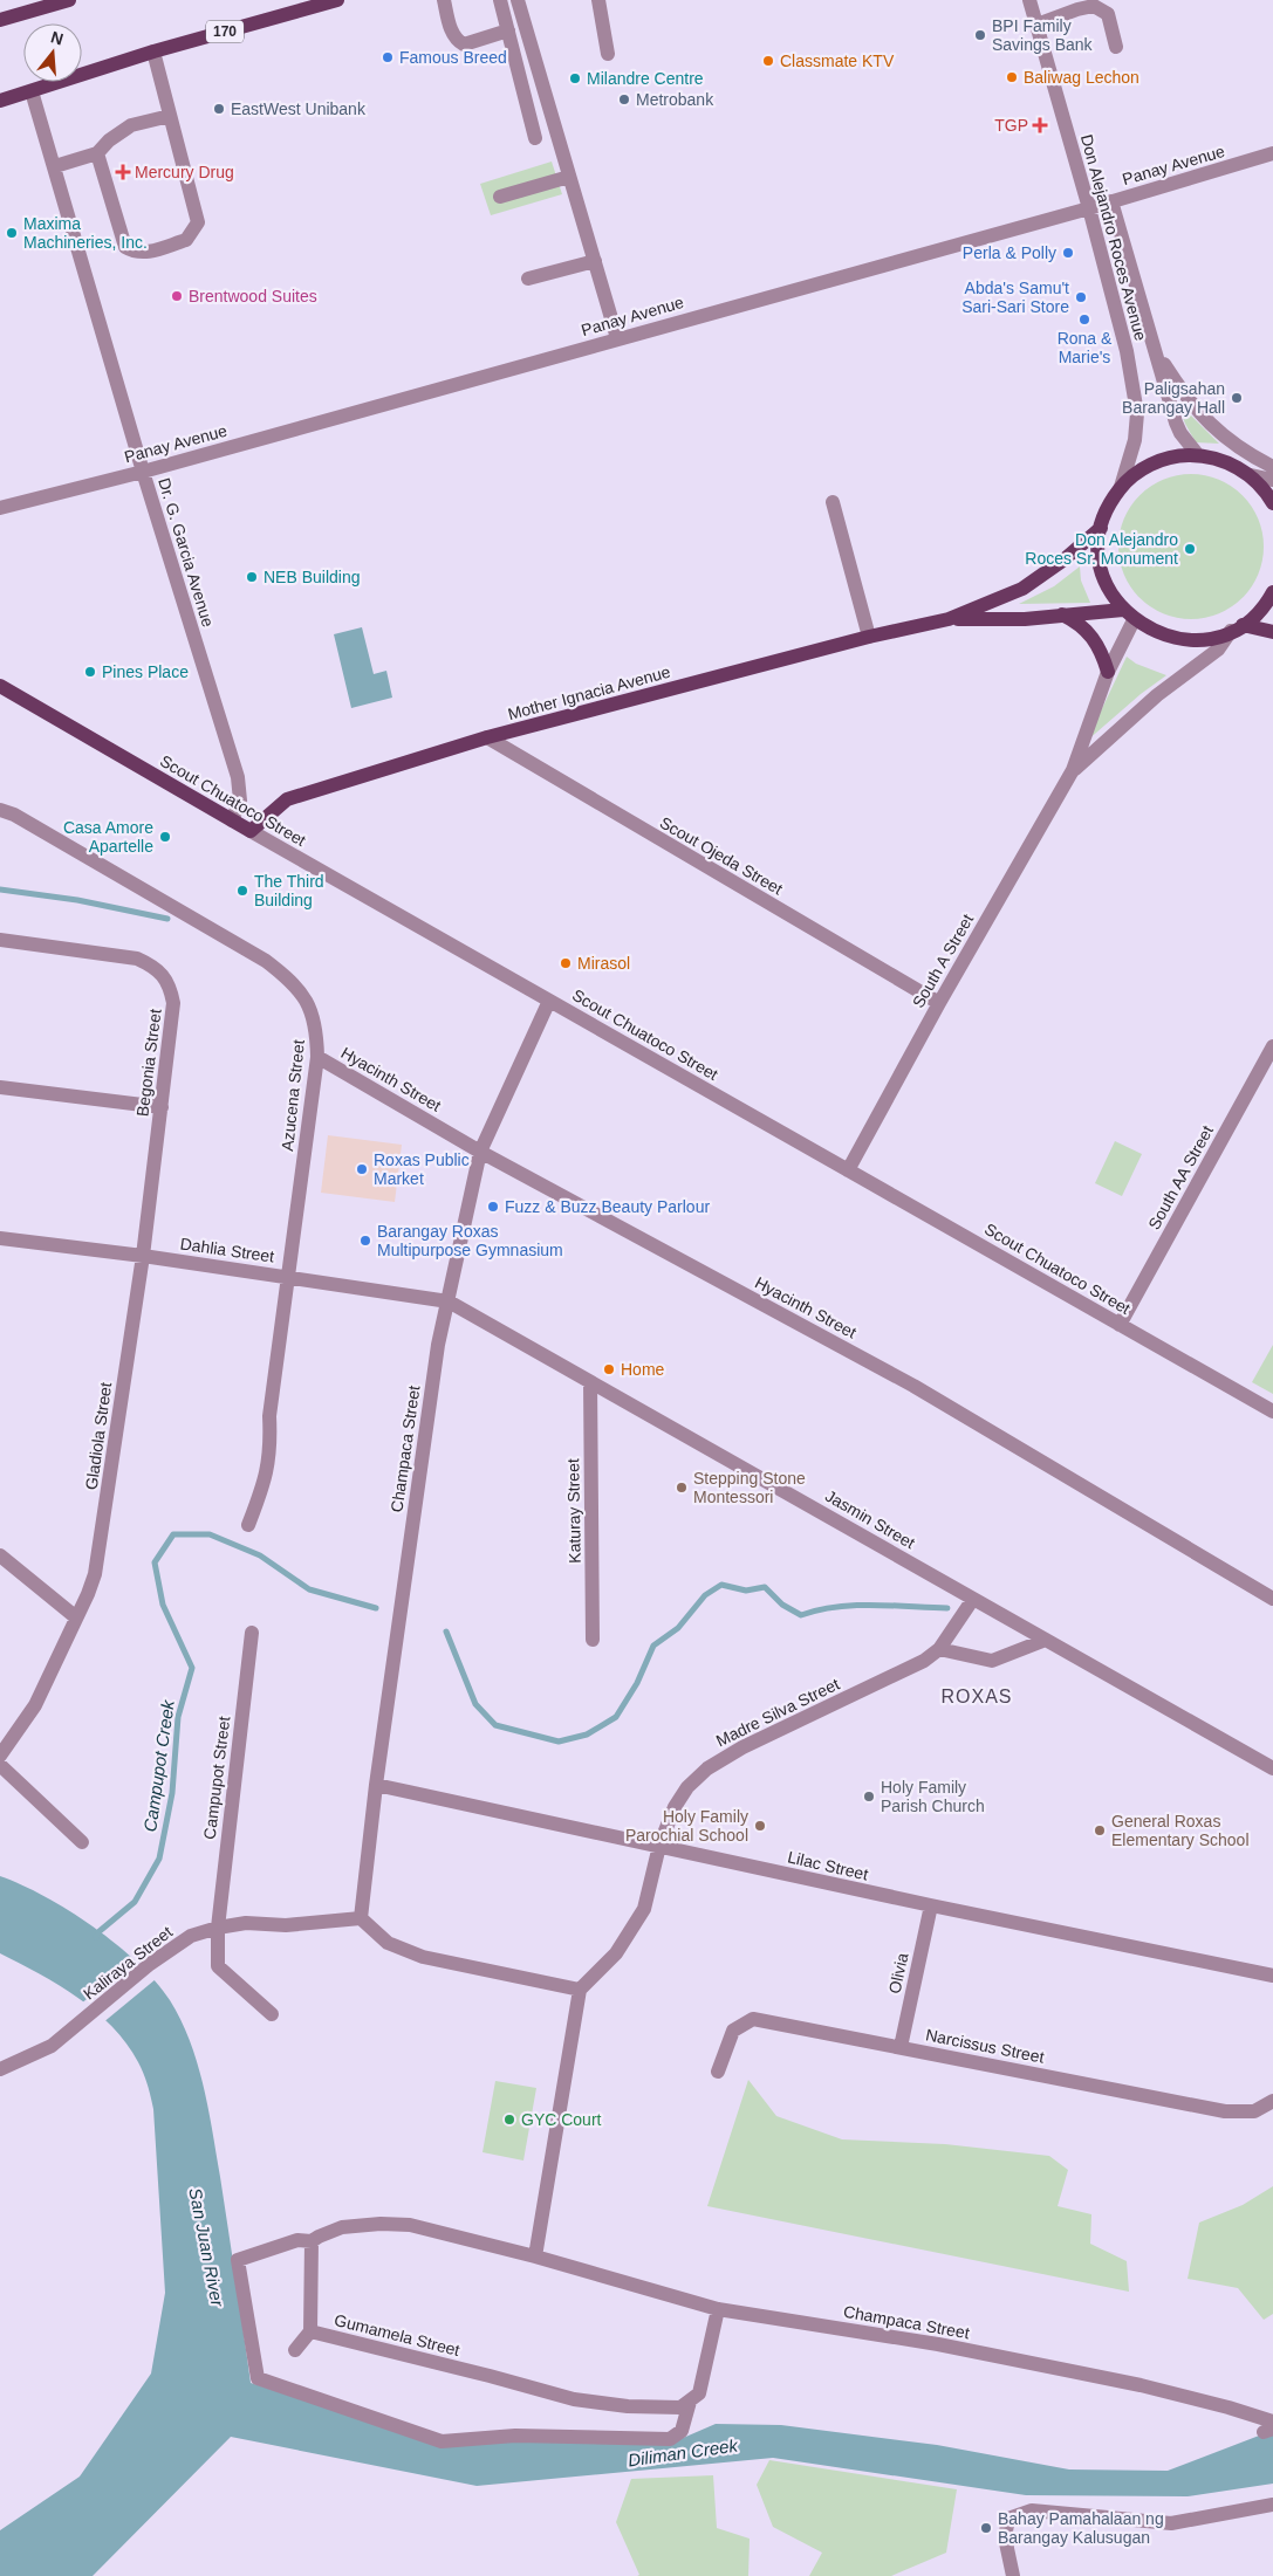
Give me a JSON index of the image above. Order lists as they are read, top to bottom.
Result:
{
  "streets": {
    "main road": ["170", "Mother Ignacia Avenue", "Scout Chuatoco Street"],
    "street": [
      "Panay Avenue",
      "Don Alejandro Roces Avenue",
      "Dr. G. Garcia Avenue",
      "Scout Ojeda Street",
      "South A Street",
      "Begonia Street",
      "Hyacinth Street",
      "Azucena Street",
      "South AA Street",
      "Dahlia Street",
      "Gladiola Street",
      "Champaca Street",
      "Katuray Street",
      "Jasmin Street",
      "Madre Silva Street",
      "Campupot Street",
      "Lilac Street",
      "Kaliraya Street",
      "Olivia",
      "Narcissus Street",
      "Gumamela Street"
    ]
  },
  "crossings": [
    ["170", "Dr. G. Garcia Avenue"],
    ["Panay Avenue", "Don Alejandro Roces Avenue"],
    ["Panay Avenue", "Dr. G. Garcia Avenue"],
    ["Dr. G. Garcia Avenue", "Scout Chuatoco Street"],
    ["Mother Ignacia Avenue", "Scout Chuatoco Street"],
    ["Mother Ignacia Avenue", "Scout Ojeda Street"],
    ["Mother Ignacia Avenue", "South A Street"],
    ["Scout Chuatoco Street", "South A Street"],
    ["Scout Chuatoco Street", "South AA Street"],
    ["Scout Chuatoco Street", "Champaca Street"],
    ["Scout Ojeda Street", "South A Street"],
    ["Begonia Street", "Dahlia Street"],
    ["Begonia Street", "Gladiola Street"],
    ["Hyacinth Street", "Azucena Street"],
    ["Hyacinth Street", "Champaca Street"],
    ["Azucena Street", "Dahlia Street"],
    ["Dahlia Street", "Gladiola Street"],
    ["Dahlia Street", "Champaca Street"],
    ["Dahlia Street", "Jasmin Street"],
    ["Champaca Street", "Jasmin Street"],
    ["Champaca Street", "Lilac Street"],
    ["Champaca Street", "Kaliraya Street"],
    ["Katuray Street", "Jasmin Street"],
    ["Jasmin Street", "Madre Silva Street"],
    ["Madre Silva Street", "Lilac Street"],
    ["Campupot Street", "Kaliraya Street"],
    ["Lilac Street", "Olivia"],
    ["Olivia", "Narcissus Street"]
  ],
  "districts": ["ROXAS"],
  "water": ["Campupot Creek", "San Juan River", "Diliman Creek"],
  "places": {
    "other": [
      "BPI Family Savings Bank",
      "Famous Breed",
      "Classmate KTV",
      "Baliwag Lechon",
      "Milandre Centre",
      "Metrobank",
      "EastWest Unibank",
      "Maxima Machineries, Inc.",
      "Perla & Polly",
      "Brentwood Suites",
      "Abda's Samu't Sari-Sari Store",
      "Rona & Marie's",
      "Paligsahan Barangay Hall",
      "Don Alejandro Roces Sr. Monument",
      "NEB Building",
      "Pines Place",
      "Casa Amore Apartelle",
      "The Third Building",
      "Mirasol",
      "Roxas Public Market",
      "Fuzz & Buzz Beauty Parlour",
      "Barangay Roxas Multipurpose Gymnasium",
      "Home",
      "Stepping Stone Montessori",
      "Holy Family Parish Church",
      "Holy Family Parochial School",
      "General Roxas Elementary School",
      "GYC Court",
      "Bahay Pamahalaan ng Barangay Kalusugan"
    ],
    "health": ["TGP", "Mercury Drug"]
  },
  "north": "top"
}
